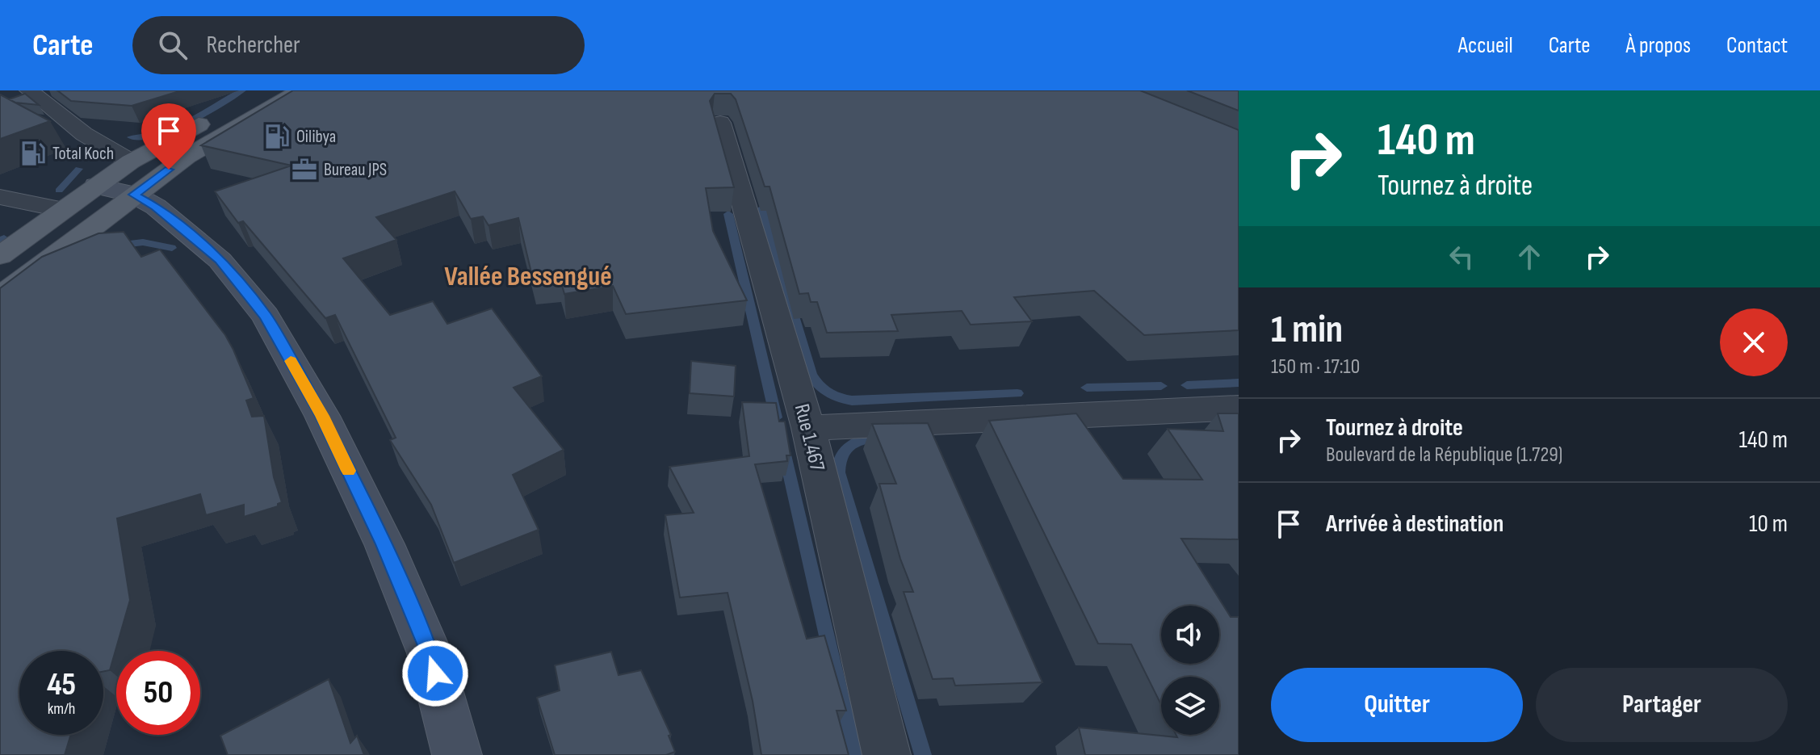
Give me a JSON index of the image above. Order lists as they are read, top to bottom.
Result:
{
  "streets": {
    "street": ["Rue 1.467"]
  },
  "districts": ["Vallée Bessengué"],
  "places": {
    "fuel station": ["Oilibya", "Total Koch"],
    "office": ["Bureau JPS"]
  },
  "page": {
    "header": "Carte",
    "search": "Rechercher",
    "nav": [
      "Accueil",
      "Carte",
      "À propos",
      "Contact"
    ],
    "turn": ["140 m", "Tournez à droite"],
    "heading": ["1 min", "150 m · 17:10"],
    "list": [
      {
        "name": "Tournez à droite",
        "note": "Boulevard de la République (1.729)",
        "value": "140 m"
      },
      {
        "name": "Arrivée à destination",
        "value": "10 m"
      }
    ],
    "speed": "45 km/h",
    "limit": "50",
    "buttons": ["Quitter", "Partager"]
  }
}
